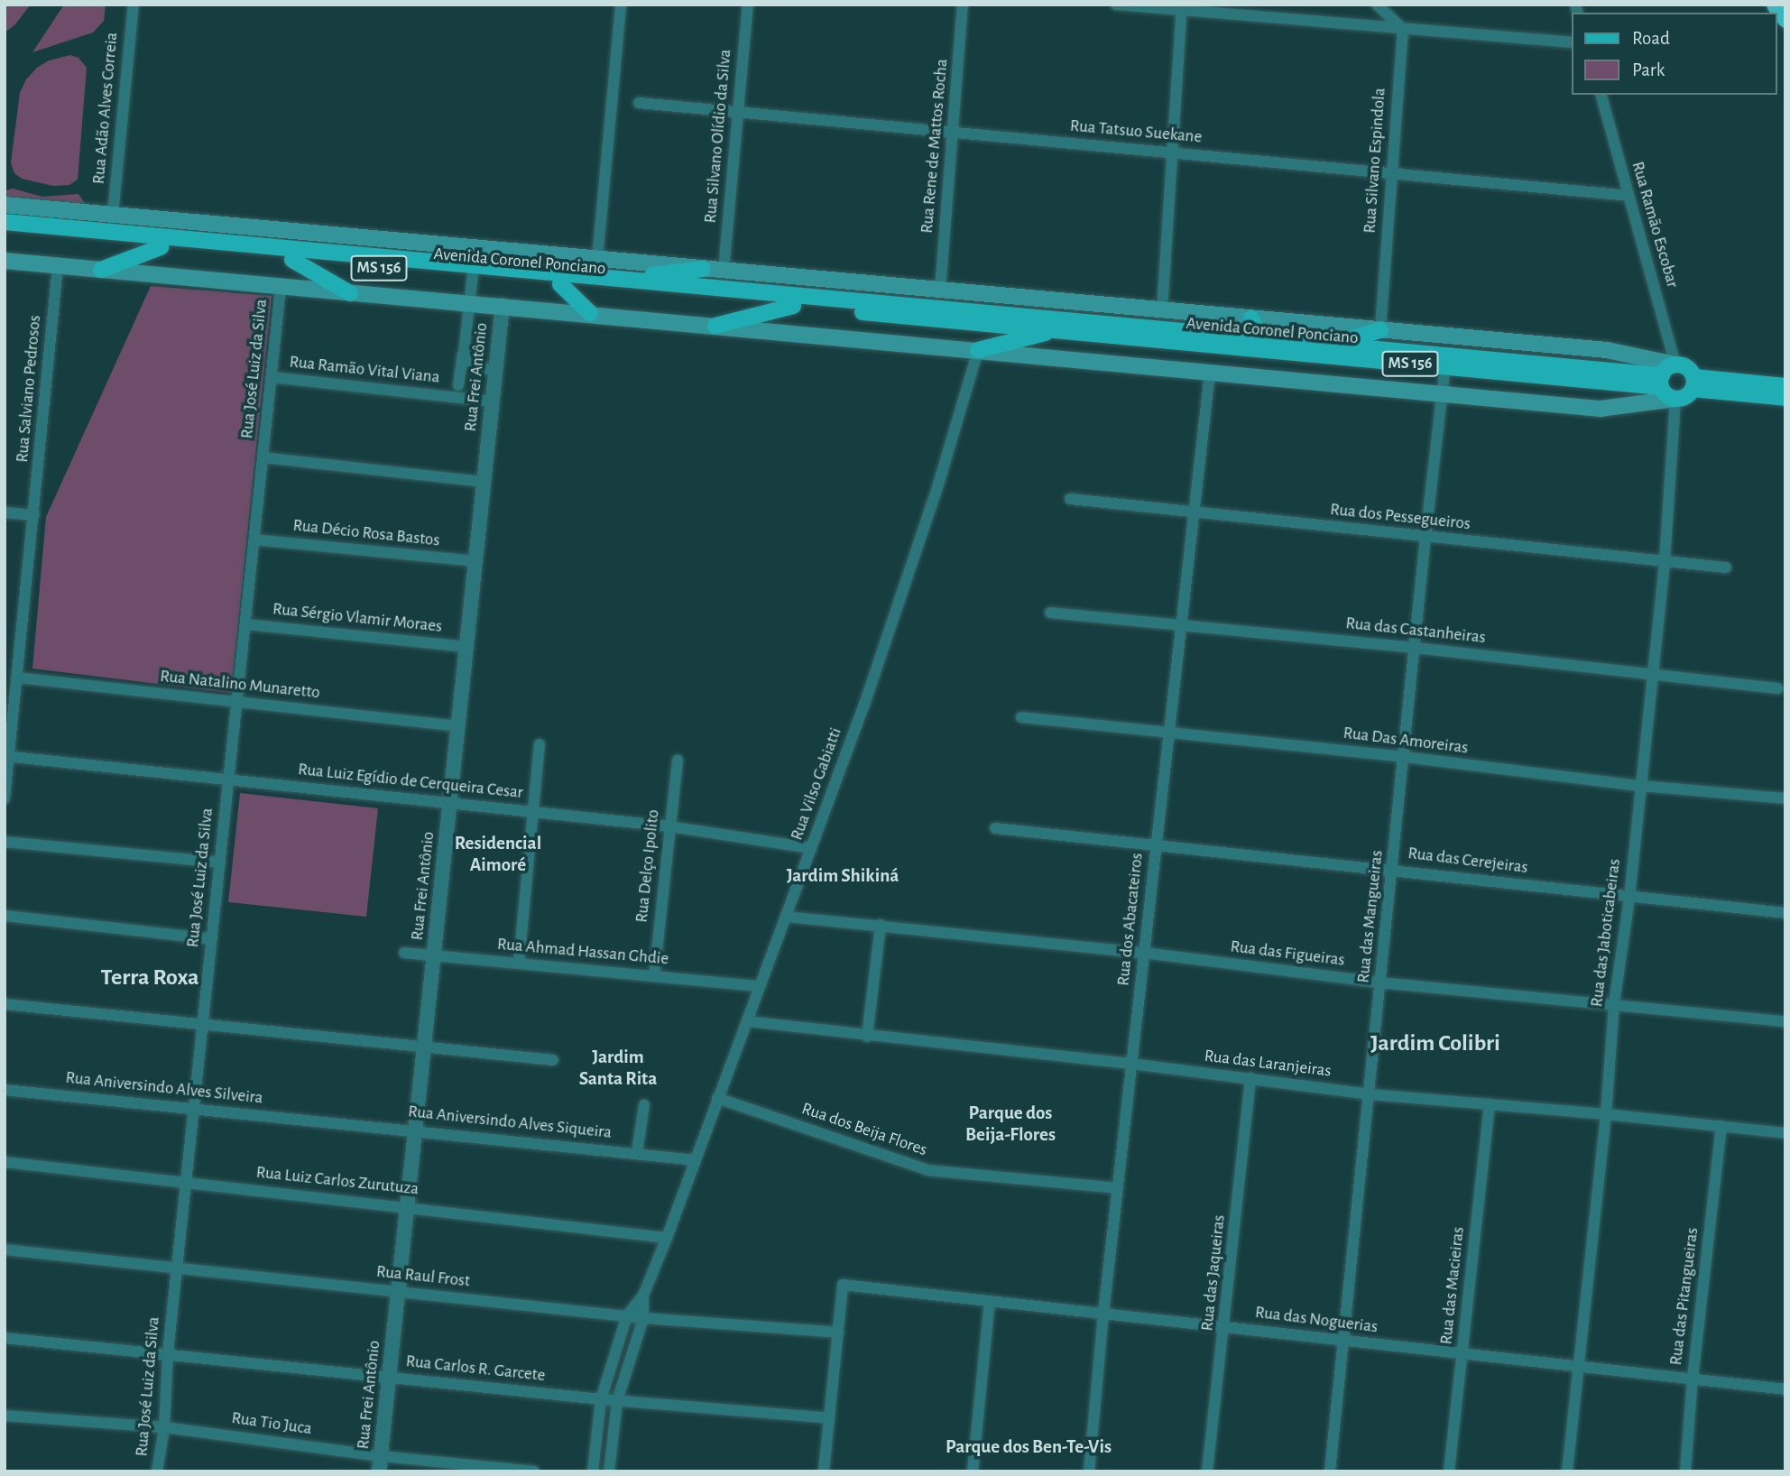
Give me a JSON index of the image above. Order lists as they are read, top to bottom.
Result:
{
  "streets": {
    "main road": ["Avenida Coronel Ponciano", "MS 156"],
    "street": [
      "Rua Adão Alves Correia",
      "Rua Tatsuo Suekane",
      "Rua Silvano Olídio da Silva",
      "Rua Rene de Mattos Rocha",
      "Rua Silvano Espindola",
      "Rua Ramão Escobar",
      "Rua José Luiz da Silva",
      "Rua Ramão Vital Viana",
      "Rua Frei Antônio",
      "Rua Salviano Pedrosos",
      "Rua dos Pessegueiros",
      "Rua Décio Rosa Bastos",
      "Rua Sérgio Vlamir Moraes",
      "Rua das Castanheiras",
      "Rua Natalino Munaretto",
      "Rua Das Amoreiras",
      "Rua Luiz Egídio de Cerqueira Cesar",
      "Rua Vilso Gabiatti",
      "Rua das Cerejeiras",
      "Rua Delço Ipolito",
      "Rua das Mangueiras",
      "Rua dos Abacateiros",
      "Rua das Jaboticabeiras",
      "Rua Ahmad Hassan Ghdie",
      "Rua das Figueiras",
      "Rua das Laranjeiras",
      "Rua Aniversindo Alves Silveira",
      "Rua Aniversindo Alves Siqueira",
      "Rua dos Beija Flores",
      "Rua Luiz Carlos Zurutuza",
      "Rua das Jaqueiras",
      "Rua Raul Frost",
      "Rua das Macieiras",
      "Rua das Pitangueiras",
      "Rua das Noguerias",
      "Rua Carlos R. Garcete",
      "Rua Tio Juca"
    ]
  },
  "crossings": [
    ["Rua Tatsuo Suekane", "Rua Silvano Olídio da Silva"],
    ["Rua Tatsuo Suekane", "Rua Rene de Mattos Rocha"],
    ["Rua Tatsuo Suekane", "Rua Silvano Espindola"],
    ["Rua Tatsuo Suekane", "Rua Ramão Escobar"],
    ["Rua Ramão Escobar", "Avenida Coronel Ponciano"],
    ["Rua Ramão Escobar", "Rua das Jaboticabeiras"],
    ["Avenida Coronel Ponciano", "Rua das Mangueiras"],
    ["Avenida Coronel Ponciano", "Rua das Jaboticabeiras"],
    ["Rua José Luiz da Silva", "Rua Ramão Vital Viana"],
    ["Rua José Luiz da Silva", "Rua Décio Rosa Bastos"],
    ["Rua José Luiz da Silva", "Rua Sérgio Vlamir Moraes"],
    ["Rua José Luiz da Silva", "Rua Natalino Munaretto"],
    ["Rua José Luiz da Silva", "Rua Luiz Egídio de Cerqueira Cesar"],
    ["Rua José Luiz da Silva", "Rua Aniversindo Alves Silveira"],
    ["Rua José Luiz da Silva", "Rua Luiz Carlos Zurutuza"],
    ["Rua José Luiz da Silva", "Rua Raul Frost"],
    ["Rua José Luiz da Silva", "Rua Carlos R. Garcete"],
    ["Rua José Luiz da Silva", "Rua Tio Juca"],
    ["Rua Ramão Vital Viana", "Rua Frei Antônio"],
    ["Rua Frei Antônio", "Rua Décio Rosa Bastos"],
    ["Rua Frei Antônio", "Rua Sérgio Vlamir Moraes"],
    ["Rua Frei Antônio", "Rua Natalino Munaretto"],
    ["Rua Frei Antônio", "Rua Luiz Egídio de Cerqueira Cesar"],
    ["Rua Frei Antônio", "Rua Ahmad Hassan Ghdie"],
    ["Rua Frei Antônio", "Rua Aniversindo Alves Siqueira"],
    ["Rua Frei Antônio", "Rua Luiz Carlos Zurutuza"],
    ["Rua Frei Antônio", "Rua Raul Frost"],
    ["Rua Frei Antônio", "Rua Carlos R. Garcete"],
    ["Rua Frei Antônio", "Rua Tio Juca"],
    ["Rua Salviano Pedrosos", "Rua Natalino Munaretto"],
    ["Rua Salviano Pedrosos", "Rua Luiz Egídio de Cerqueira Cesar"],
    ["Rua dos Pessegueiros", "Rua das Mangueiras"],
    ["Rua dos Pessegueiros", "Rua dos Abacateiros"],
    ["Rua dos Pessegueiros", "Rua das Jaboticabeiras"],
    ["Rua das Castanheiras", "Rua das Mangueiras"],
    ["Rua das Castanheiras", "Rua dos Abacateiros"],
    ["Rua das Castanheiras", "Rua das Jaboticabeiras"],
    ["Rua Das Amoreiras", "Rua das Mangueiras"],
    ["Rua Das Amoreiras", "Rua dos Abacateiros"],
    ["Rua Das Amoreiras", "Rua das Jaboticabeiras"],
    ["Rua Luiz Egídio de Cerqueira Cesar", "Rua Vilso Gabiatti"],
    ["Rua Luiz Egídio de Cerqueira Cesar", "Rua Delço Ipolito"],
    ["Rua Vilso Gabiatti", "Rua Ahmad Hassan Ghdie"],
    ["Rua Vilso Gabiatti", "Rua das Figueiras"],
    ["Rua Vilso Gabiatti", "Rua das Laranjeiras"],
    ["Rua Vilso Gabiatti", "Rua Aniversindo Alves Siqueira"],
    ["Rua Vilso Gabiatti", "Rua dos Beija Flores"],
    ["Rua Vilso Gabiatti", "Rua Luiz Carlos Zurutuza"],
    ["Rua Vilso Gabiatti", "Rua Raul Frost"],
    ["Rua Vilso Gabiatti", "Rua Carlos R. Garcete"],
    ["Rua das Cerejeiras", "Rua das Mangueiras"],
    ["Rua das Cerejeiras", "Rua dos Abacateiros"],
    ["Rua das Cerejeiras", "Rua das Jaboticabeiras"],
    ["Rua Delço Ipolito", "Rua Ahmad Hassan Ghdie"],
    ["Rua das Mangueiras", "Rua das Figueiras"],
    ["Rua das Mangueiras", "Rua das Laranjeiras"],
    ["Rua das Mangueiras", "Rua das Noguerias"],
    ["Rua dos Abacateiros", "Rua das Figueiras"],
    ["Rua dos Abacateiros", "Rua das Laranjeiras"],
    ["Rua dos Abacateiros", "Rua dos Beija Flores"],
    ["Rua dos Abacateiros", "Rua das Noguerias"],
    ["Rua das Jaboticabeiras", "Rua das Figueiras"],
    ["Rua das Jaboticabeiras", "Rua das Laranjeiras"],
    ["Rua das Jaboticabeiras", "Rua das Noguerias"],
    ["Rua das Laranjeiras", "Rua das Jaqueiras"],
    ["Rua das Laranjeiras", "Rua das Macieiras"],
    ["Rua das Laranjeiras", "Rua das Pitangueiras"],
    ["Rua Aniversindo Alves Silveira", "Rua Aniversindo Alves Siqueira"],
    ["Rua das Jaqueiras", "Rua das Noguerias"],
    ["Rua Raul Frost", "Rua das Noguerias"],
    ["Rua das Macieiras", "Rua das Noguerias"],
    ["Rua das Pitangueiras", "Rua das Noguerias"]
  ],
  "districts": [
    "Residencial Aimoré",
    "Jardim Shikiná",
    "Terra Roxa",
    "Jardim Colibri",
    "Jardim Santa Rita",
    "Parque dos Beija-Flores",
    "Parque dos Ben-Te-Vis"
  ],
  "legend": ["Road", "Park"]
}
